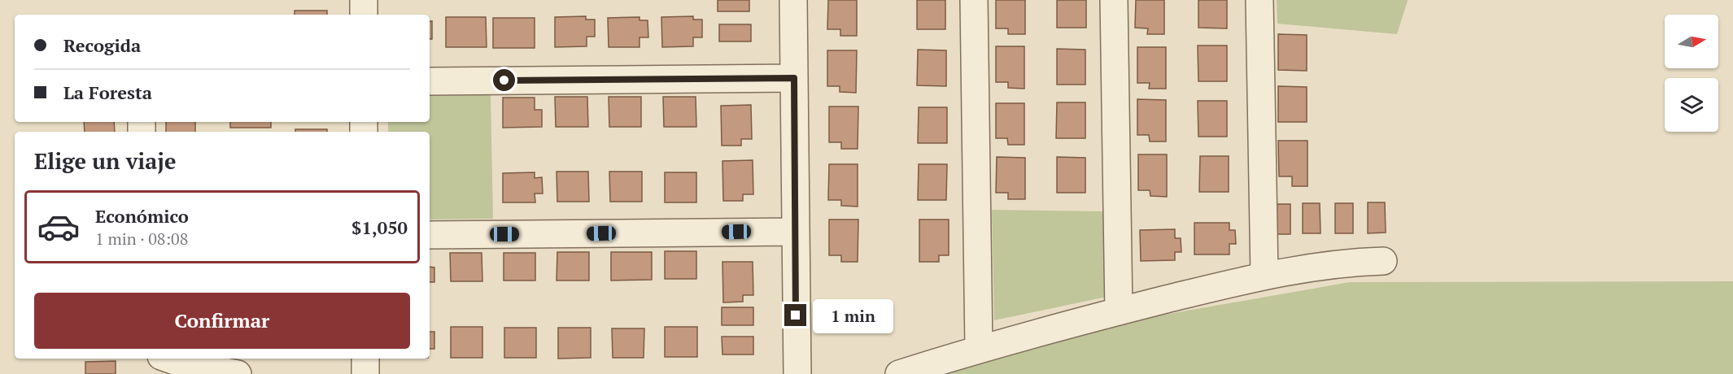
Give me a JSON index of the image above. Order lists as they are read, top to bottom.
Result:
{
  "north": "right",
  "page": {
    "banner": ["Recogida", "La Foresta"],
    "heading": "Elige un viaje",
    "list": [
      {
        "name": "Económico",
        "note": "1 min · 08:08",
        "value": "$1,050"
      }
    ],
    "buttons": "Confirmar",
    "bubble": "1 min"
  }
}
